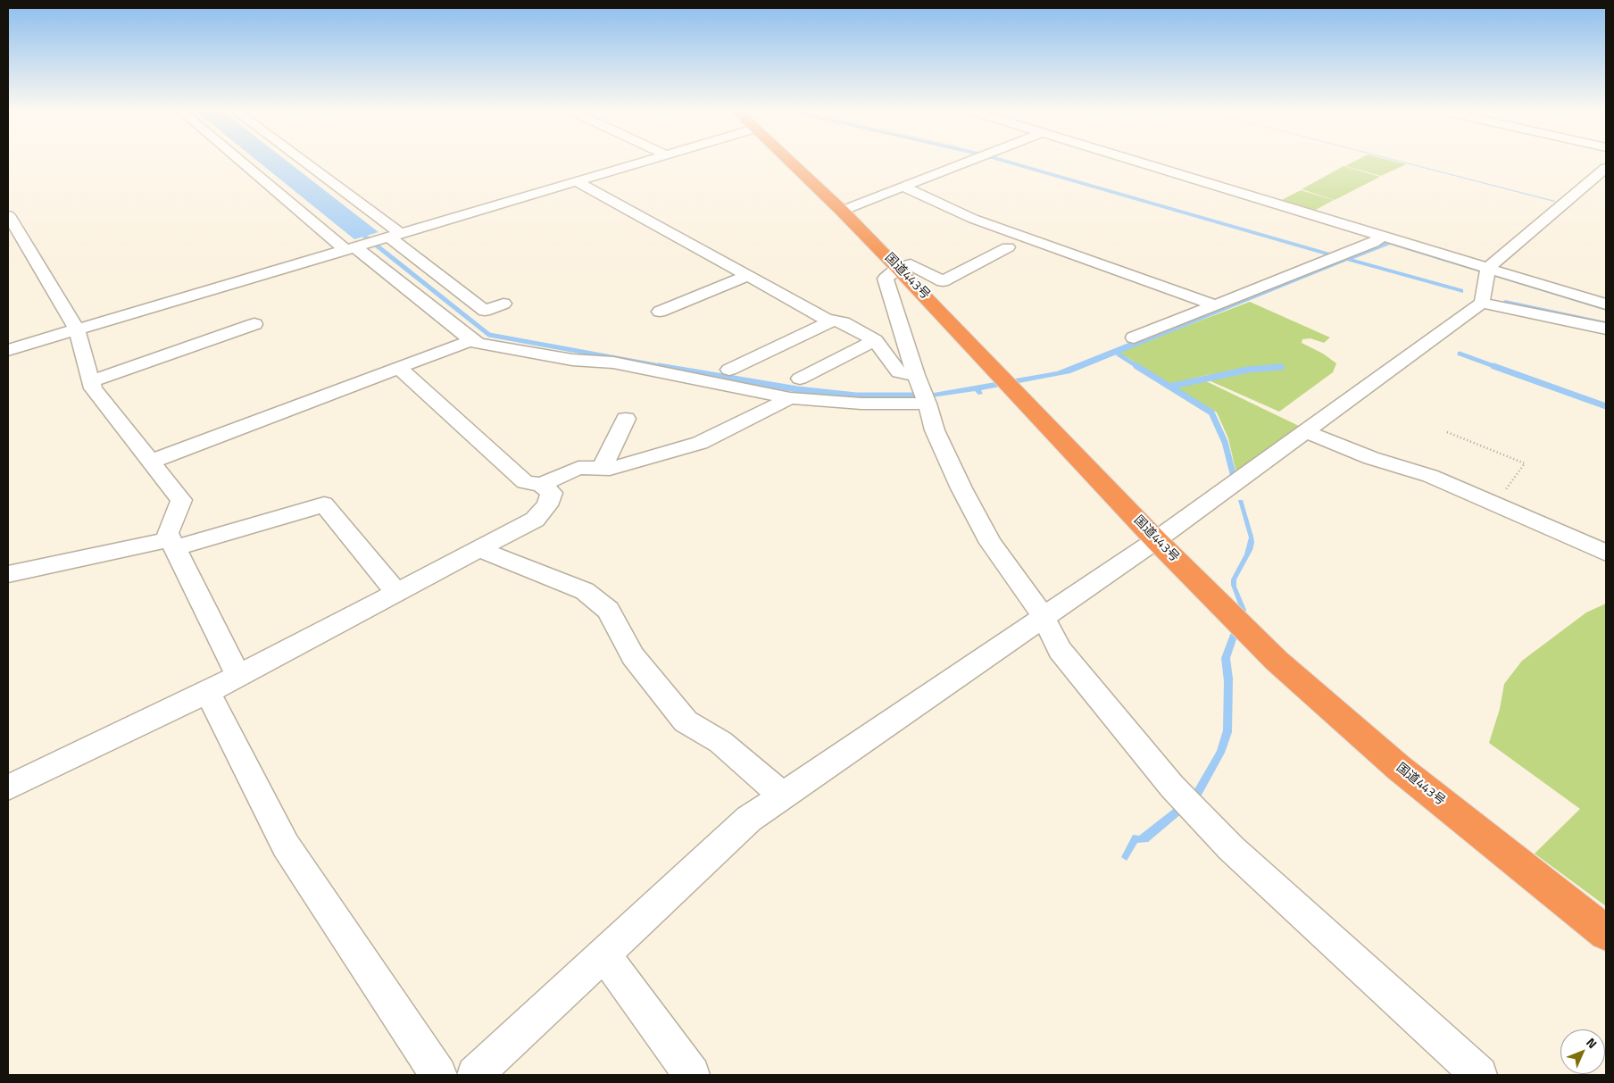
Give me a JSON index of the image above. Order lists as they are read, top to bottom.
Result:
{
  "streets": {
    "highway": ["国道443号"]
  },
  "north": "top right"
}
